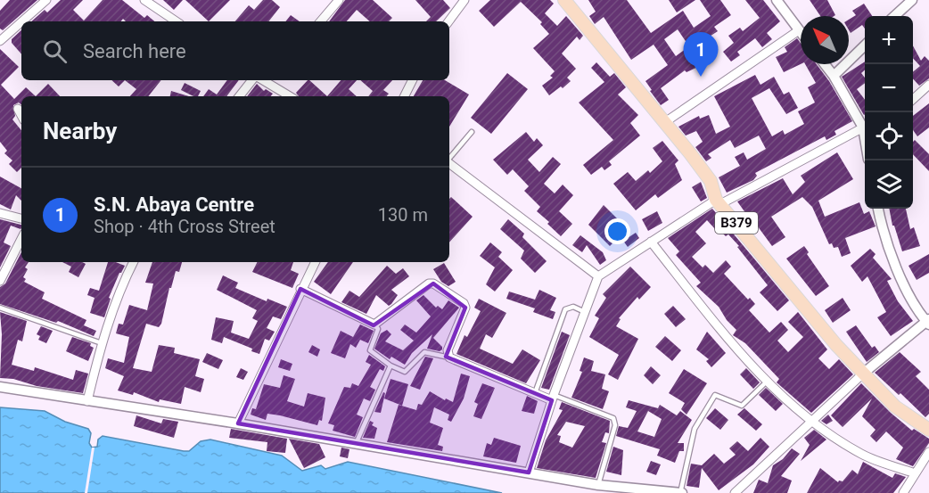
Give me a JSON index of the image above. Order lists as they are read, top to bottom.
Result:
{
  "streets": {
    "main road": ["B379"]
  },
  "north": "top left",
  "page": {
    "map_buttons": ["+", "−"],
    "search": "Search here",
    "pins": "1",
    "heading": "Nearby",
    "list": [
      {
        "mark": "1",
        "name": "S.N. Abaya Centre",
        "note": "Shop · 4th Cross Street",
        "value": "130 m"
      }
    ]
  }
}
